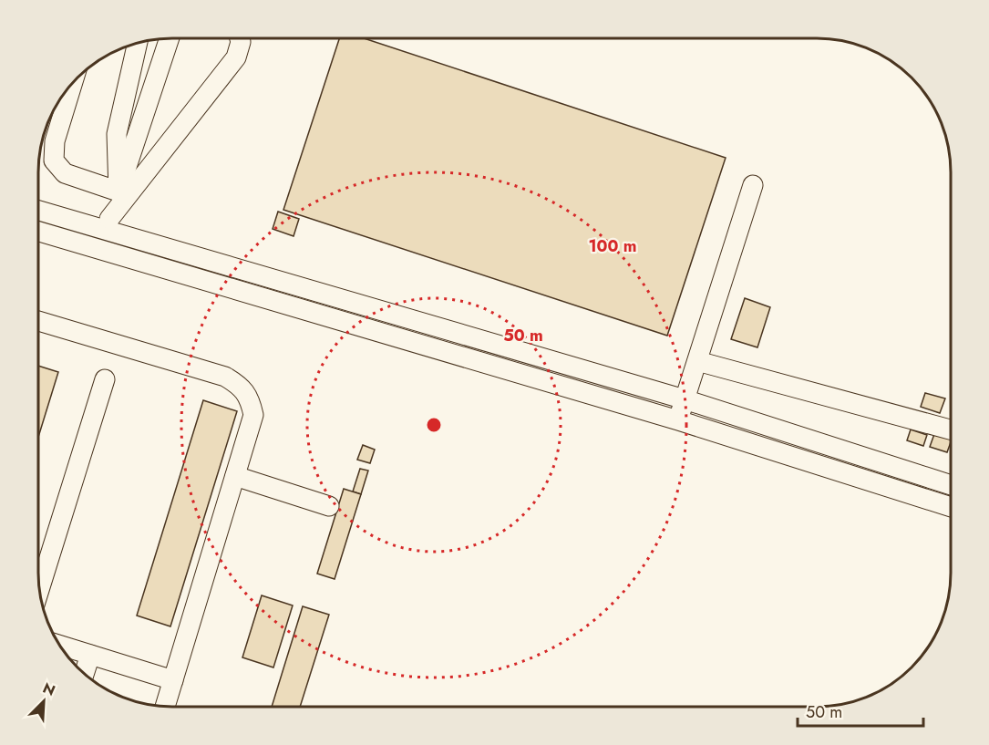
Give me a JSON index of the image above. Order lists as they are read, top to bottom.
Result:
{
  "scale_bar": "50 m",
  "north": "top right",
  "rings": ["100 m", "50 m"]
}
